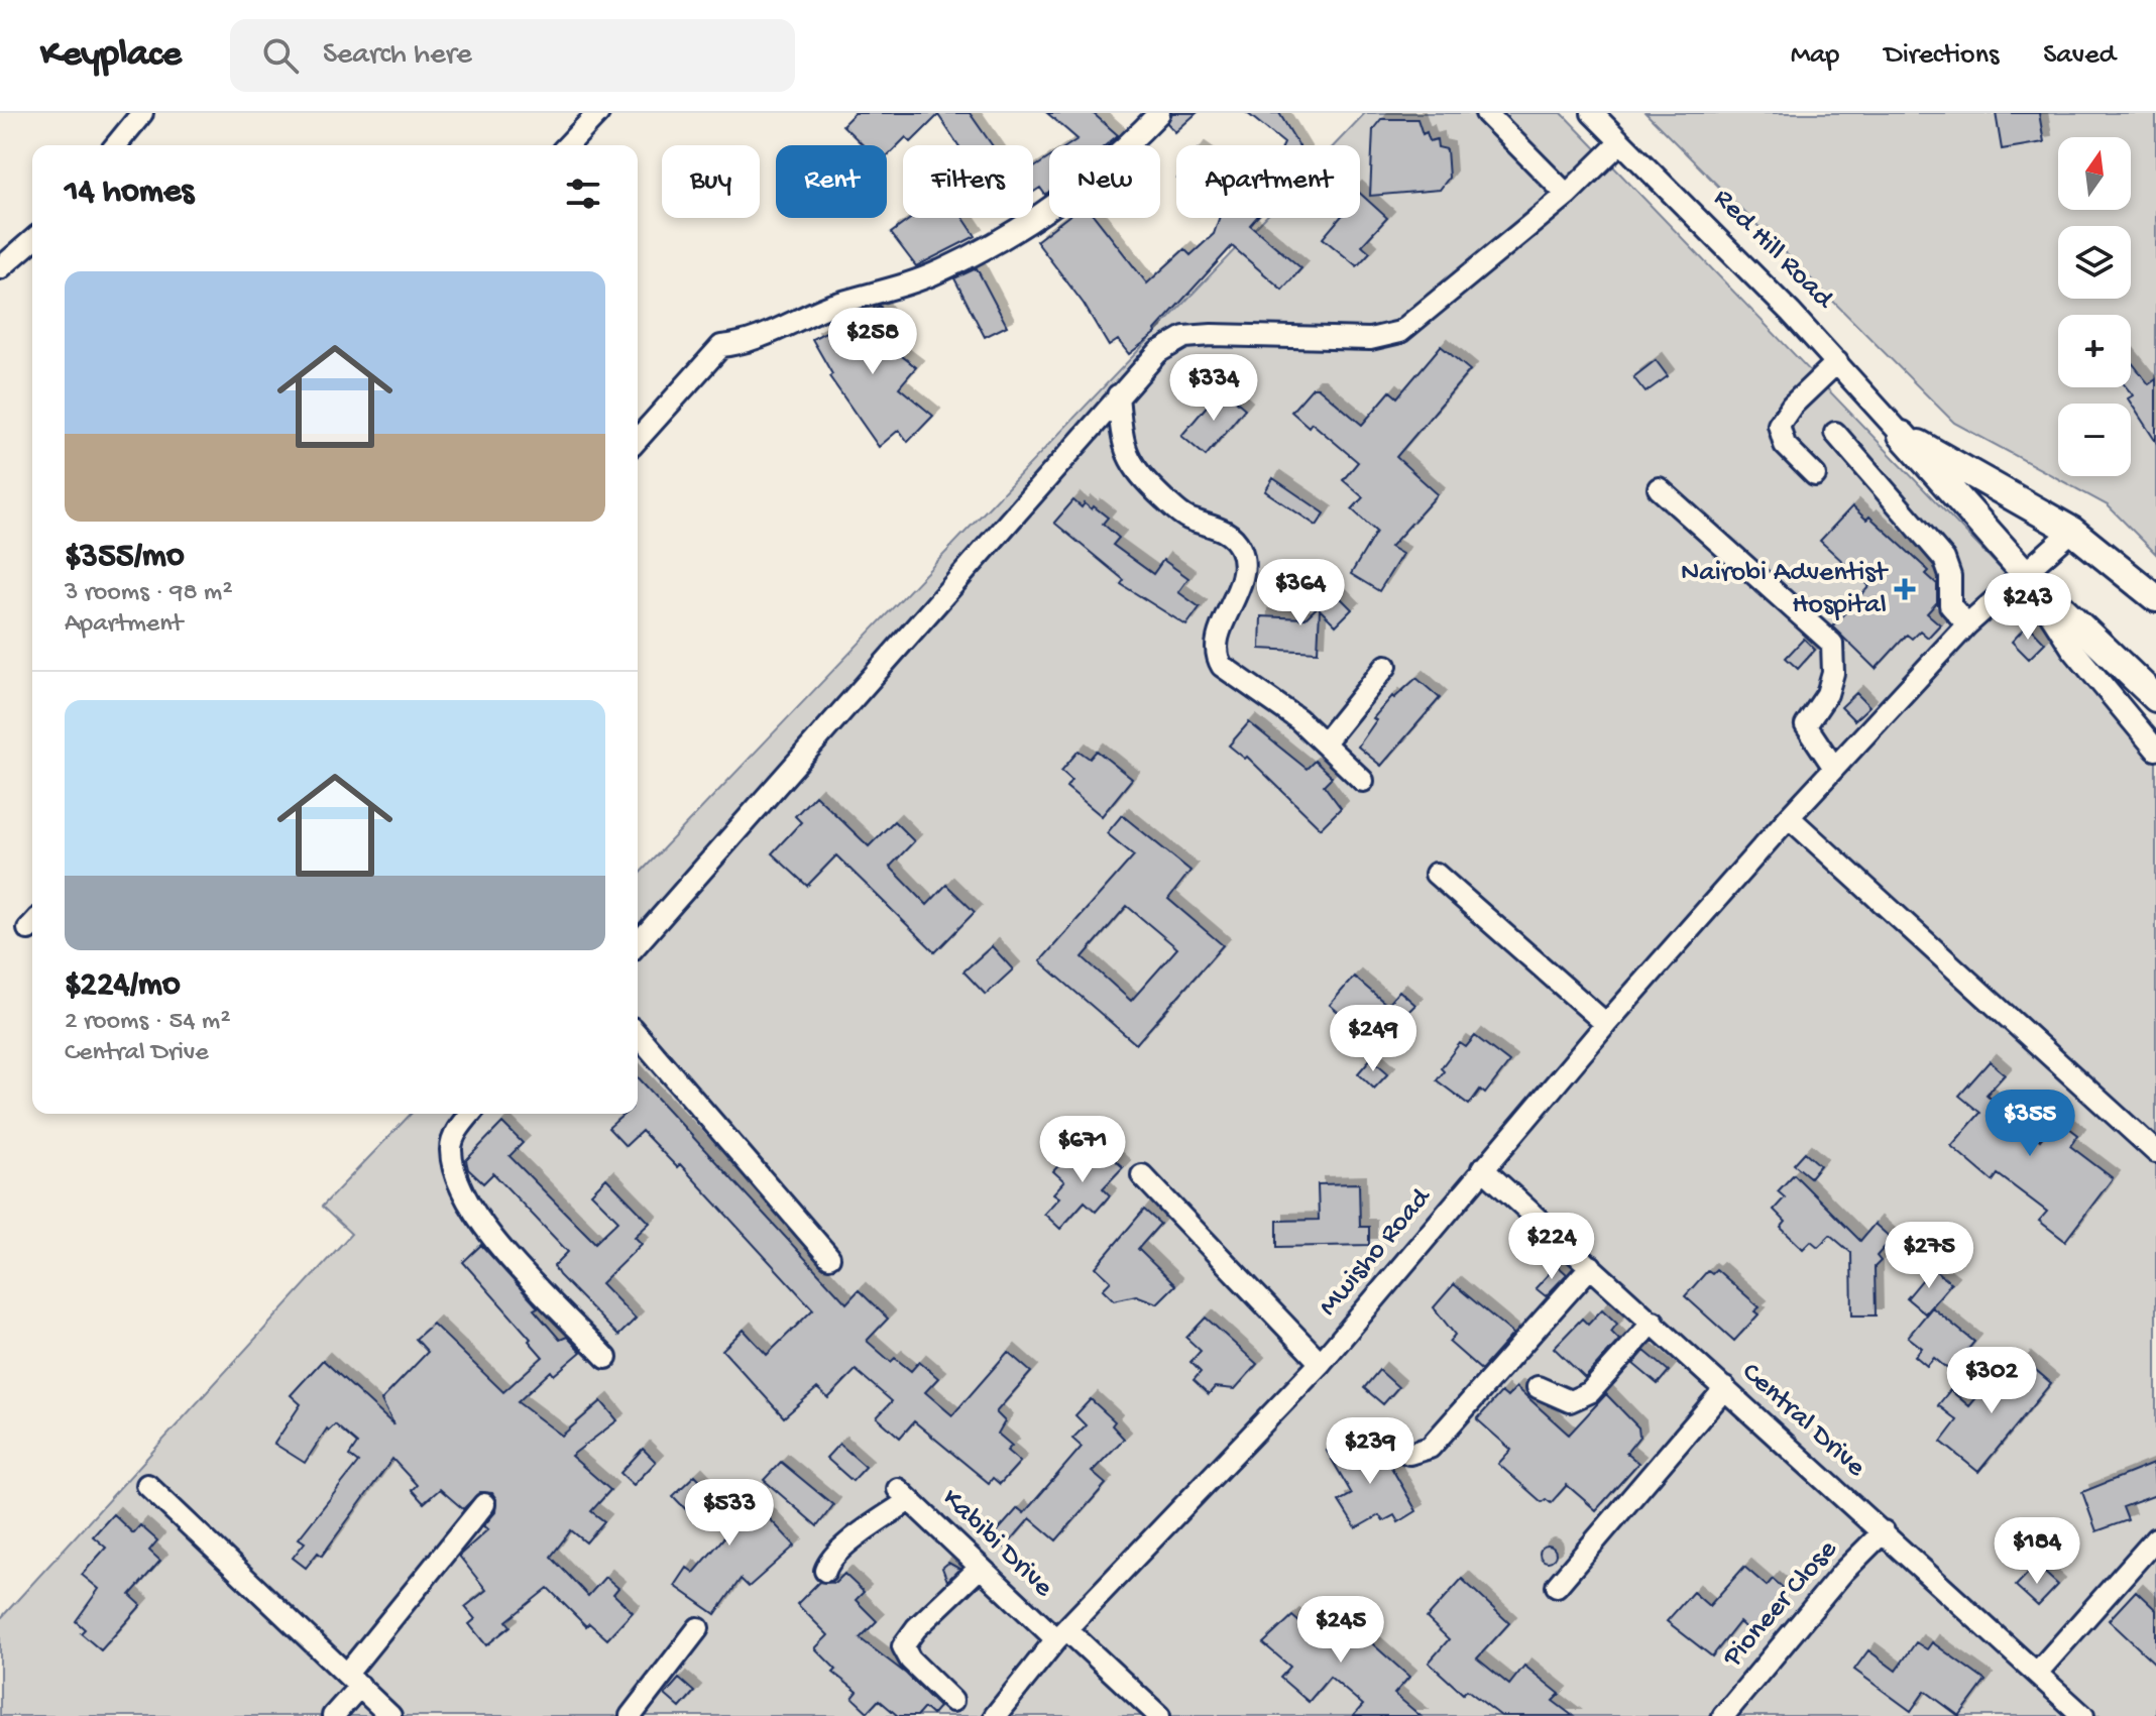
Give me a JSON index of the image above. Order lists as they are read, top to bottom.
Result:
{
  "streets": {
    "main road": ["Red Hill Road"],
    "street": [
      "Mwisho Road",
      "Central Drive",
      "Kabibi Drive",
      "Pioneer Close"
    ]
  },
  "crossings": [
    ["Red Hill Road", "Mwisho Road"],
    ["Mwisho Road", "Central Drive"],
    ["Mwisho Road", "Kabibi Drive"],
    ["Central Drive", "Pioneer Close"]
  ],
  "places": {
    "health": ["Nairobi Adventist Hospital"]
  },
  "north": "top",
  "page": {
    "header": "Keyplace",
    "search": "Search here",
    "nav": ["Map", "Directions", "Saved"],
    "map_buttons": ["+", "−"],
    "chip": [
      "Buy",
      "Rent",
      "Filters",
      "New",
      "Apartment"
    ],
    "heading": "14 homes",
    "list": [
      {
        "name": "$355/mo",
        "note": "3 rooms · 98 m² · Apartment"
      },
      {
        "name": "$224/mo",
        "note": "2 rooms · 54 m² · Central Drive"
      }
    ],
    "price": [
      "$258",
      "$334",
      "$364",
      "$243",
      "$249",
      "$355",
      "$671",
      "$224",
      "$275",
      "$302",
      "$239",
      "$533",
      "$184",
      "$245"
    ]
  }
}
